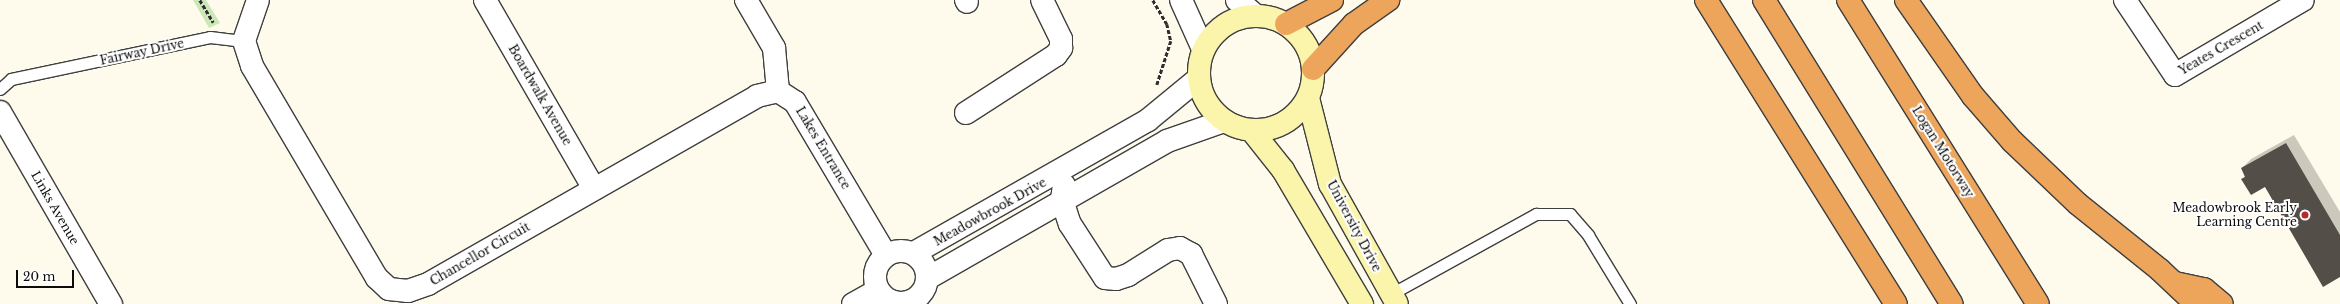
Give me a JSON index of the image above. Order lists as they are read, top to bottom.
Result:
{
  "streets": {
    "highway": ["Logan Motorway"],
    "main road": ["University Drive"],
    "street": [
      "Yeates Crescent",
      "Boardwalk Avenue",
      "Lakes Entrance",
      "Links Avenue",
      "Meadowbrook Drive",
      "Chancellor Circuit"
    ],
    "lane": ["Fairway Drive"]
  },
  "crossings": [
    ["Fairway Drive", "Chancellor Circuit"],
    ["Boardwalk Avenue", "Chancellor Circuit"],
    ["Lakes Entrance", "Meadowbrook Drive"],
    ["Lakes Entrance", "Chancellor Circuit"],
    ["Meadowbrook Drive", "University Drive"]
  ],
  "places": ["Meadowbrook Early Learning Centre"],
  "scale_bar": "20 m"
}
